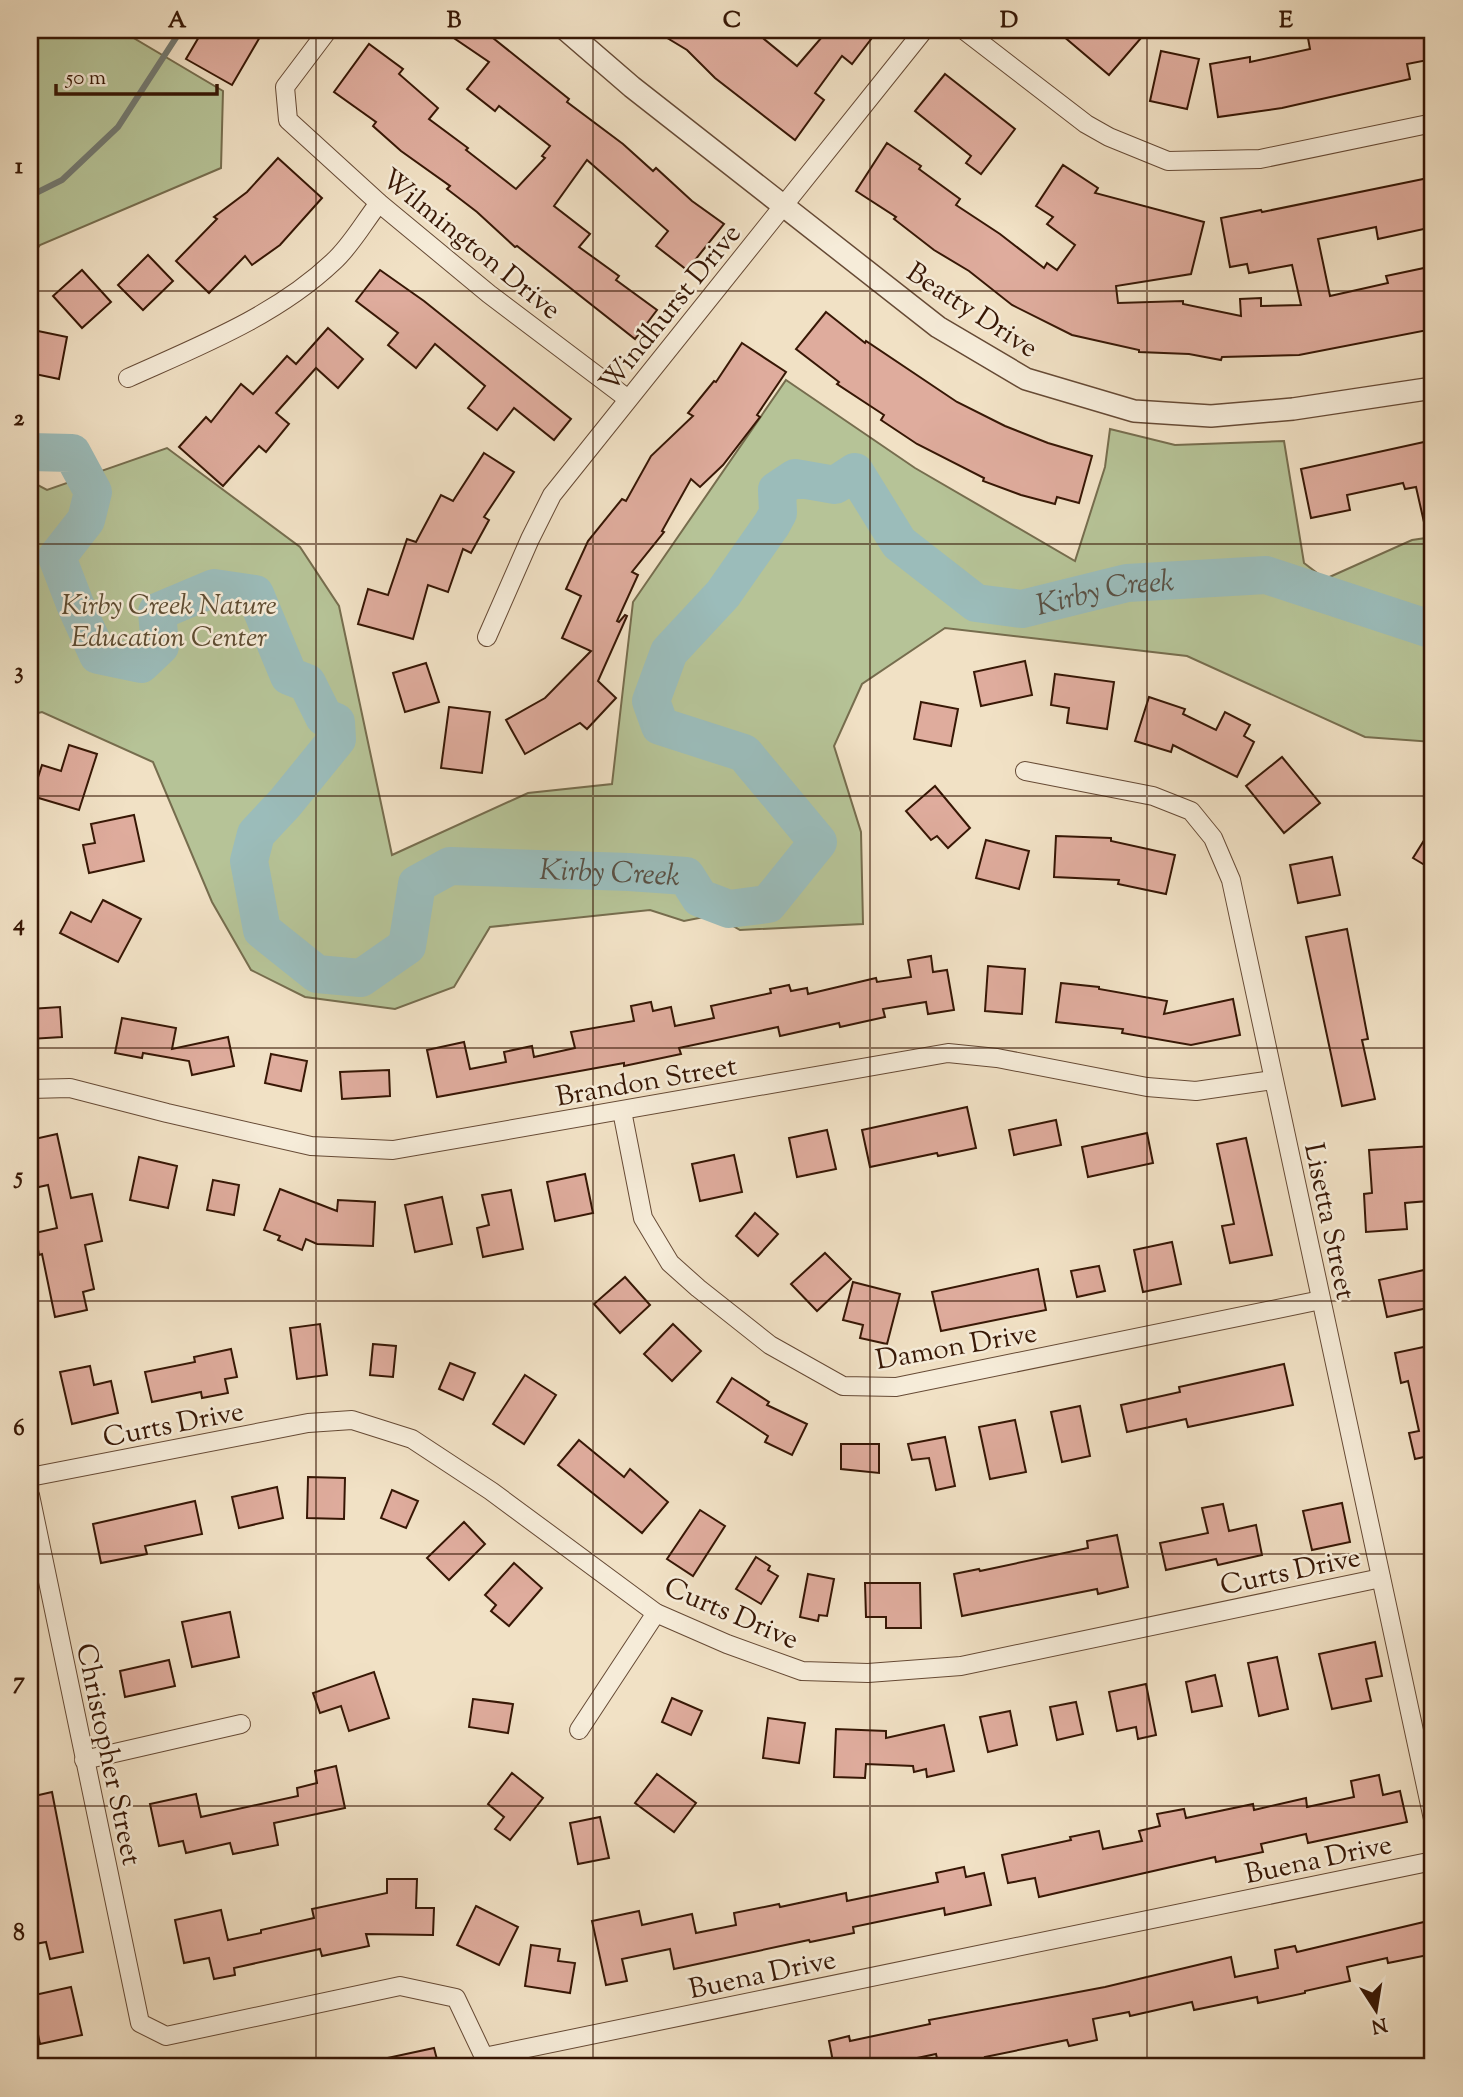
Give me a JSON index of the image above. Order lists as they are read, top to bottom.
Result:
{
  "streets": {
    "street": [
      "Wilmington Drive",
      "Windhurst Drive",
      "Beatty Drive",
      "Brandon Street",
      "Lisetta Street",
      "Damon Drive",
      "Curts Drive",
      "Christopher Street",
      "Buena Drive"
    ]
  },
  "crossings": [
    ["Wilmington Drive", "Windhurst Drive"],
    ["Windhurst Drive", "Beatty Drive"],
    ["Brandon Street", "Lisetta Street"],
    ["Brandon Street", "Damon Drive"],
    ["Lisetta Street", "Damon Drive"],
    ["Lisetta Street", "Curts Drive"],
    ["Christopher Street", "Buena Drive"]
  ],
  "water": ["Kirby Creek"],
  "parks": ["Kirby Creek Nature Education Center"],
  "scale_bar": "50 m",
  "north": "bottom",
  "grid": {
    "columns": [
      "A",
      "B",
      "C",
      "D",
      "E"
    ],
    "rows": [
      "1",
      "2",
      "3",
      "4",
      "5",
      "6",
      "7",
      "8"
    ]
  }
}
